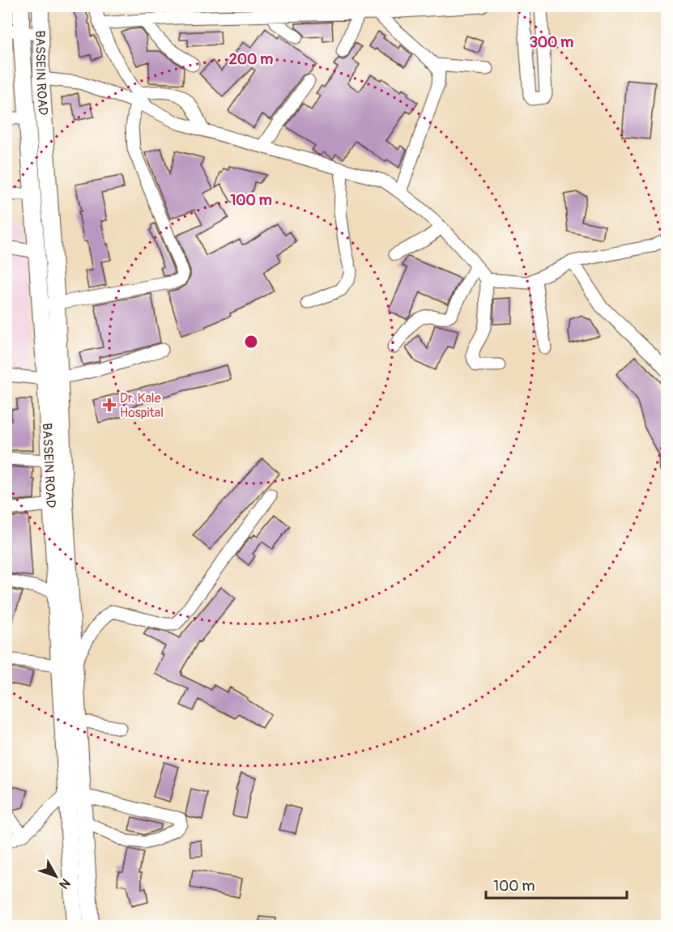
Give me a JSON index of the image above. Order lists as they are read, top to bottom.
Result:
{
  "streets": {
    "main road": ["BASSEIN ROAD"]
  },
  "places": {
    "health": ["Dr. Kale Hospital"]
  },
  "scale_bar": "100 m",
  "north": "bottom right",
  "rings": ["300 m", "200 m", "100 m"]
}
